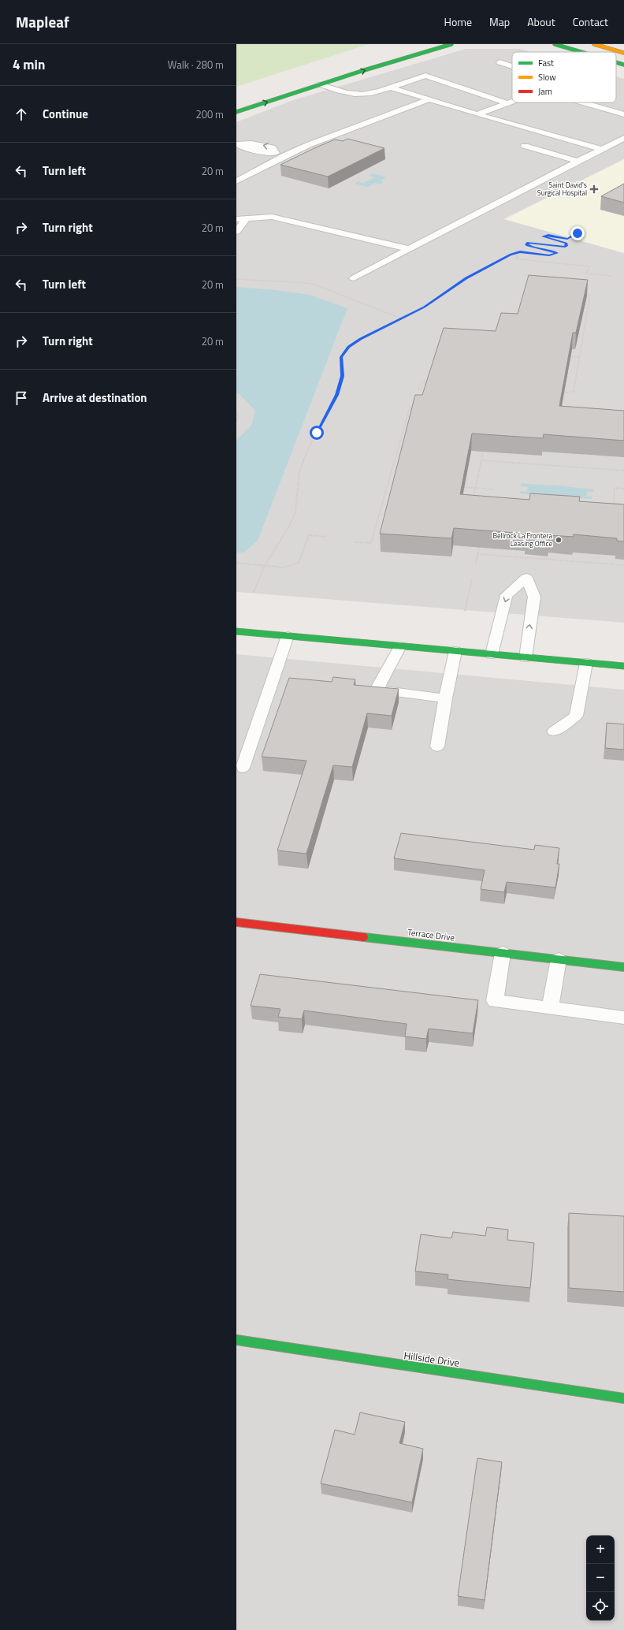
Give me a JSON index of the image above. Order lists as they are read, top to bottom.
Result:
{
  "streets": {
    "main road": ["Terrace Drive", "Hillside Drive"]
  },
  "places": {
    "health": ["Saint David's Surgical Hospital"],
    "other": ["Bellrock La Frontera Leasing Office"]
  },
  "legend": ["Fast", "Slow", "Jam"],
  "page": {
    "header": "Mapleaf",
    "nav": [
      "Home",
      "Map",
      "About",
      "Contact"
    ],
    "heading": ["4 min", "Walk · 280 m"],
    "list": [
      ["Continue", "200 m"],
      ["Turn left", "20 m"],
      ["Turn right", "20 m"],
      ["Turn left", "20 m"],
      ["Turn right", "20 m"],
      "Arrive at destination"
    ],
    "map_buttons": ["+", "−"]
  }
}
